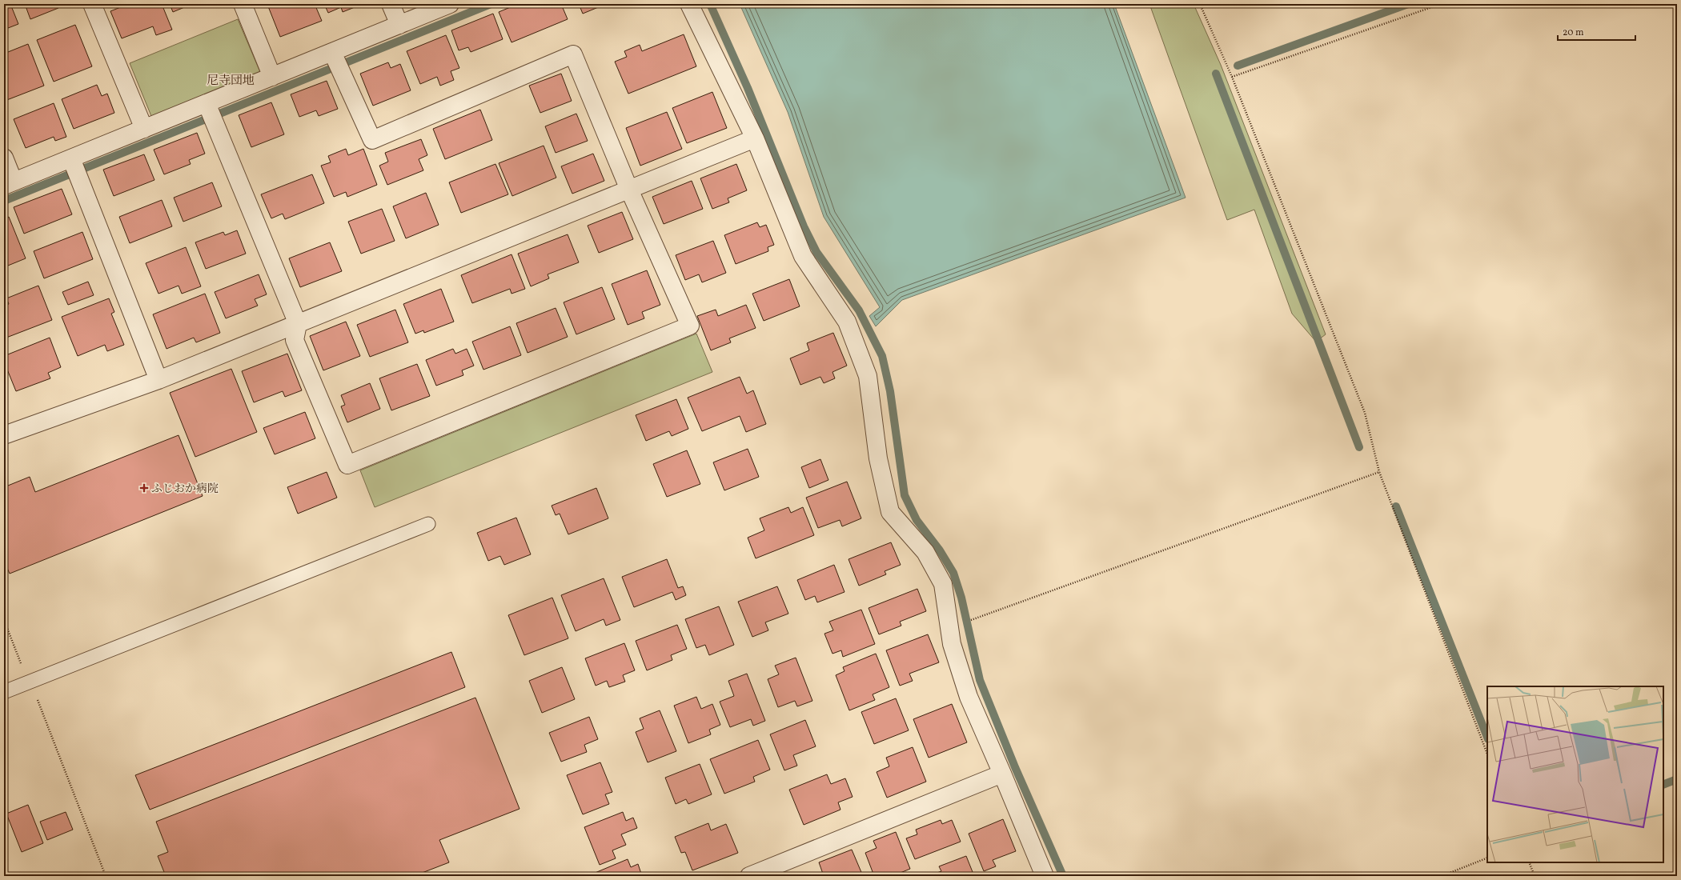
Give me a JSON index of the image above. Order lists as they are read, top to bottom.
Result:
{
  "districts": ["尼寺団地"],
  "places": {
    "health": ["ふじおか病院"]
  },
  "scale_bar": "20 m"
}
